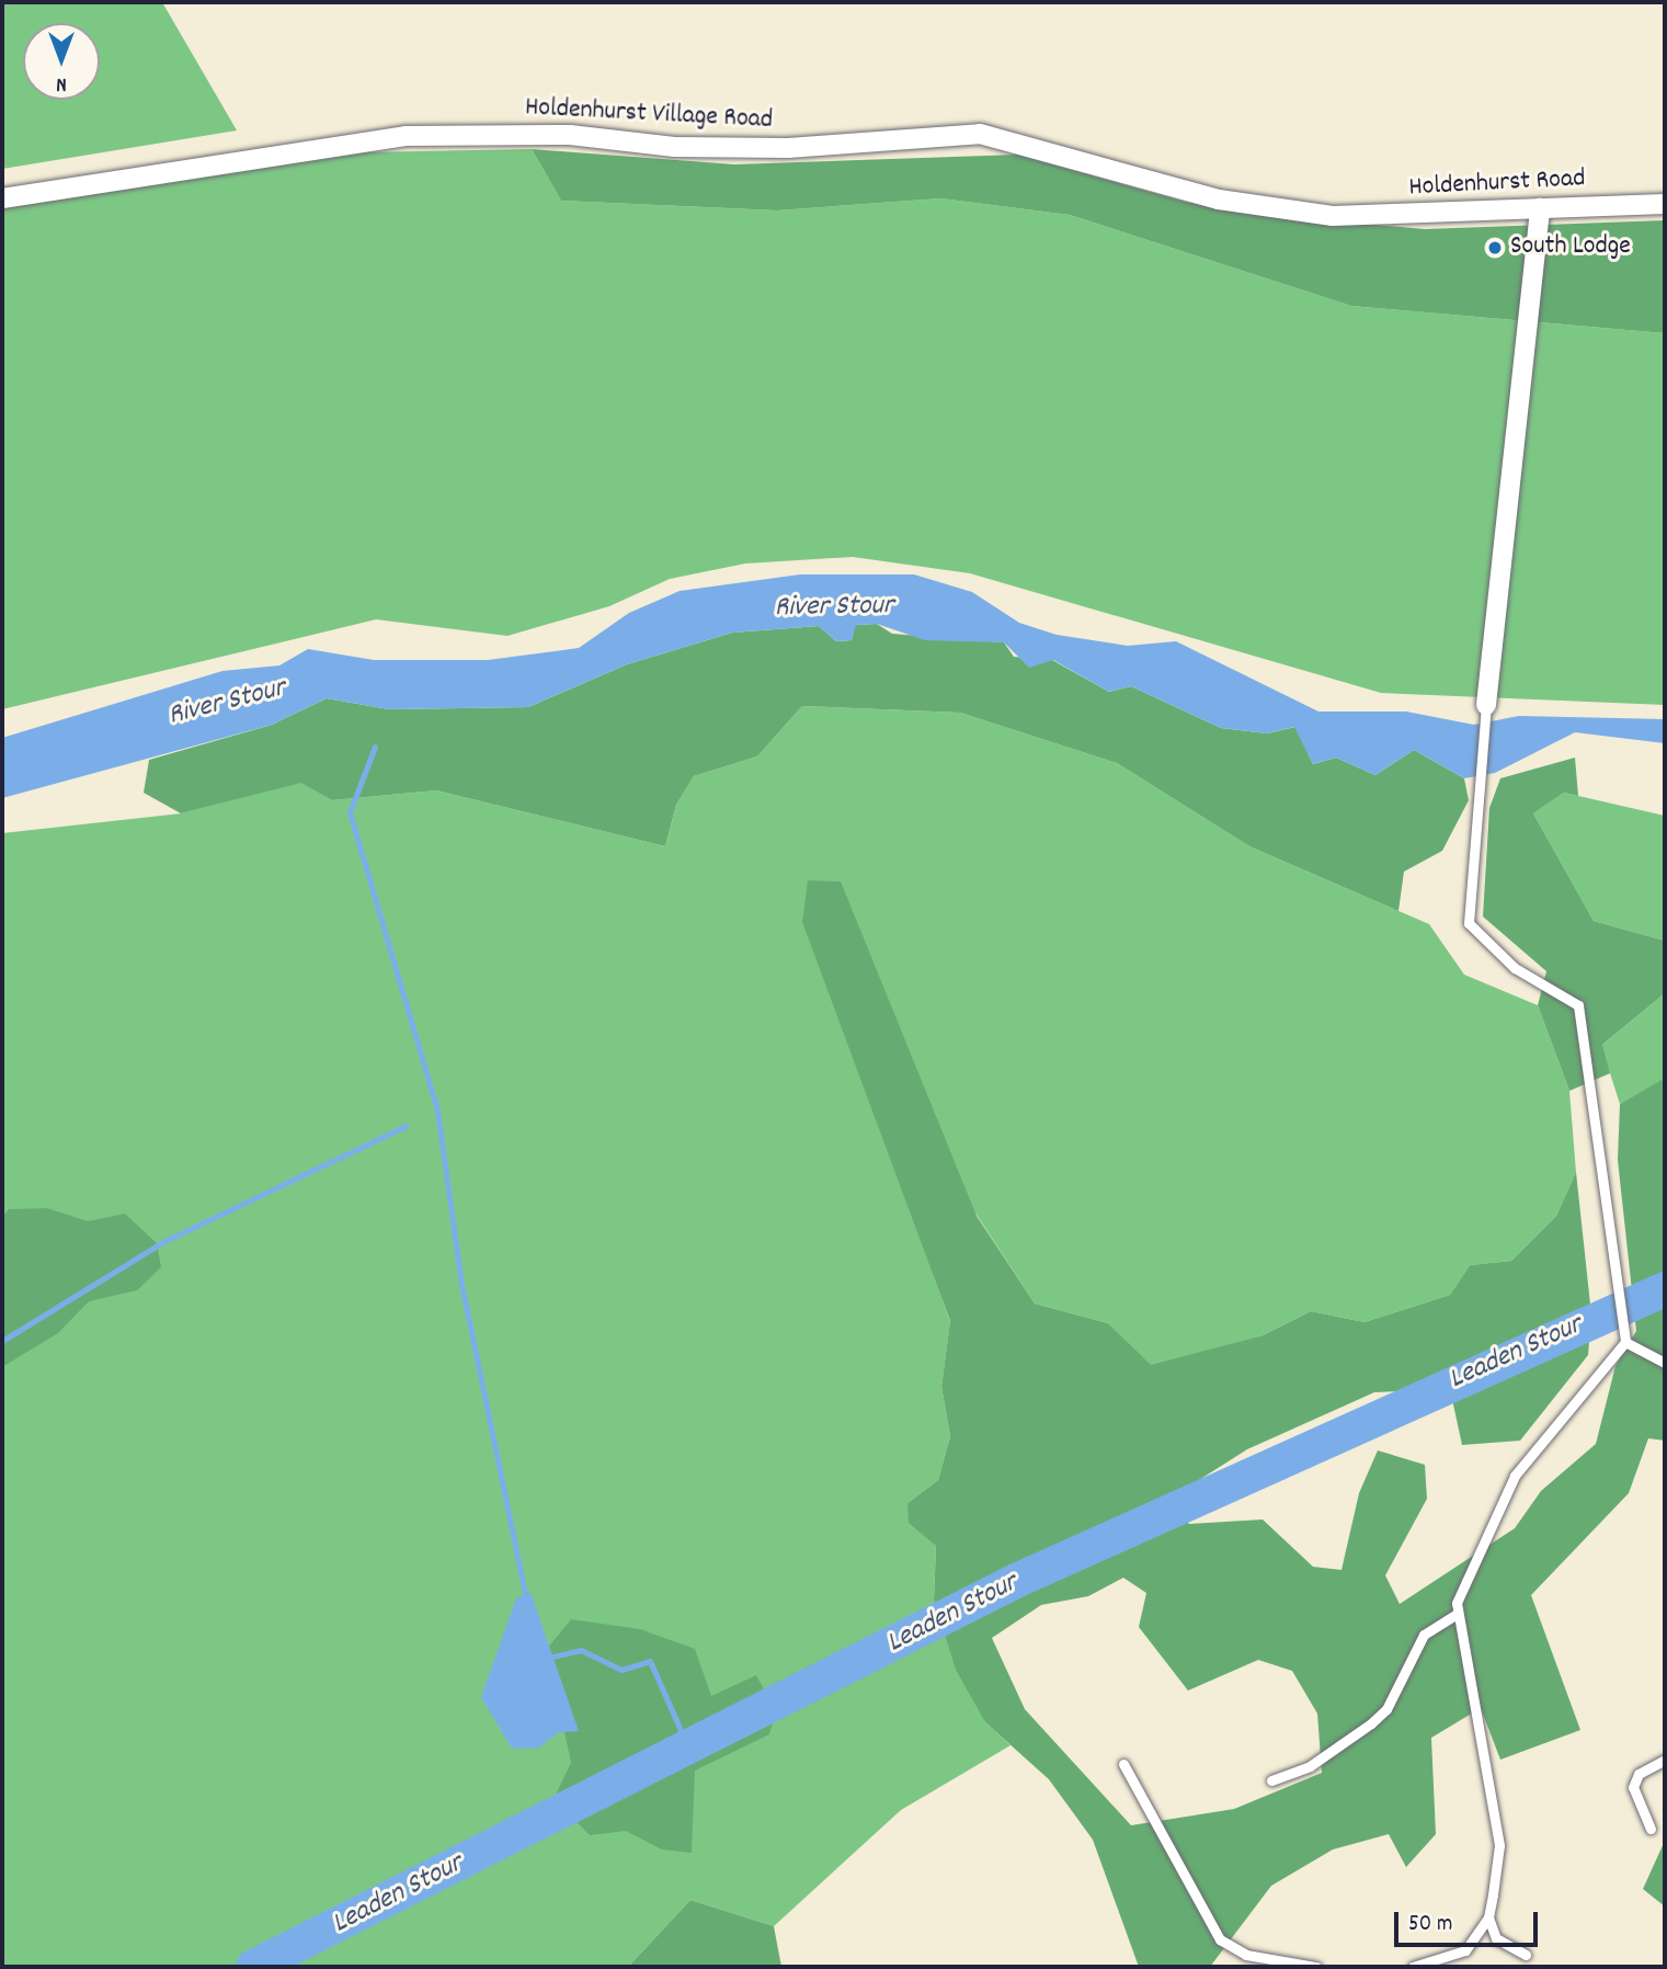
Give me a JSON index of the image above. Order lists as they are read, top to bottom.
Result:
{
  "streets": {
    "street": ["Holdenhurst Village Road", "Holdenhurst Road"]
  },
  "crossings": [
    ["Holdenhurst Village Road", "Holdenhurst Road"]
  ],
  "water": ["River Stour", "Leaden Stour"],
  "places": ["South Lodge"],
  "scale_bar": "50 m",
  "north": "bottom"
}
